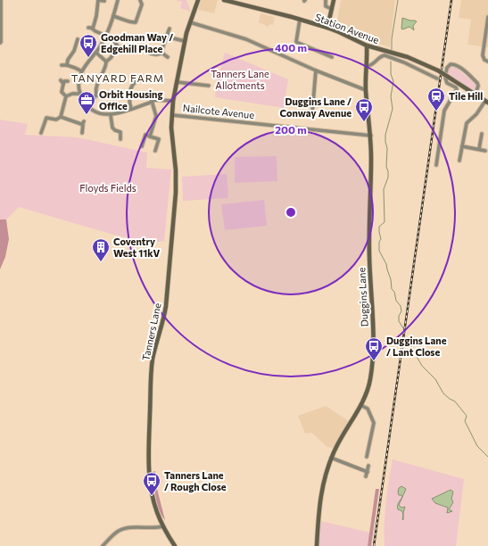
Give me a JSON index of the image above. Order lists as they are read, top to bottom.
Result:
{
  "streets": {
    "street": [
      "Station Avenue",
      "Nailcote Avenue",
      "Duggins Lane",
      "Tanners Lane"
    ]
  },
  "crossings": [
    ["Station Avenue", "Duggins Lane"],
    ["Nailcote Avenue", "Duggins Lane"],
    ["Nailcote Avenue", "Tanners Lane"]
  ],
  "districts": ["TANYARD FARM"],
  "parks": ["Tanners Lane Allotments", "Floyds Fields"],
  "places": {
    "bus stop": [
      "Goodman Way / Edgehill Place",
      "Duggins Lane / Conway Avenue",
      "Duggins Lane / Lant Close",
      "Tanners Lane / Rough Close"
    ],
    "station": ["Tile Hill"],
    "office": ["Orbit Housing Office"],
    "building": ["Coventry West 11kV"]
  },
  "rings": ["400 m", "200 m"]
}
